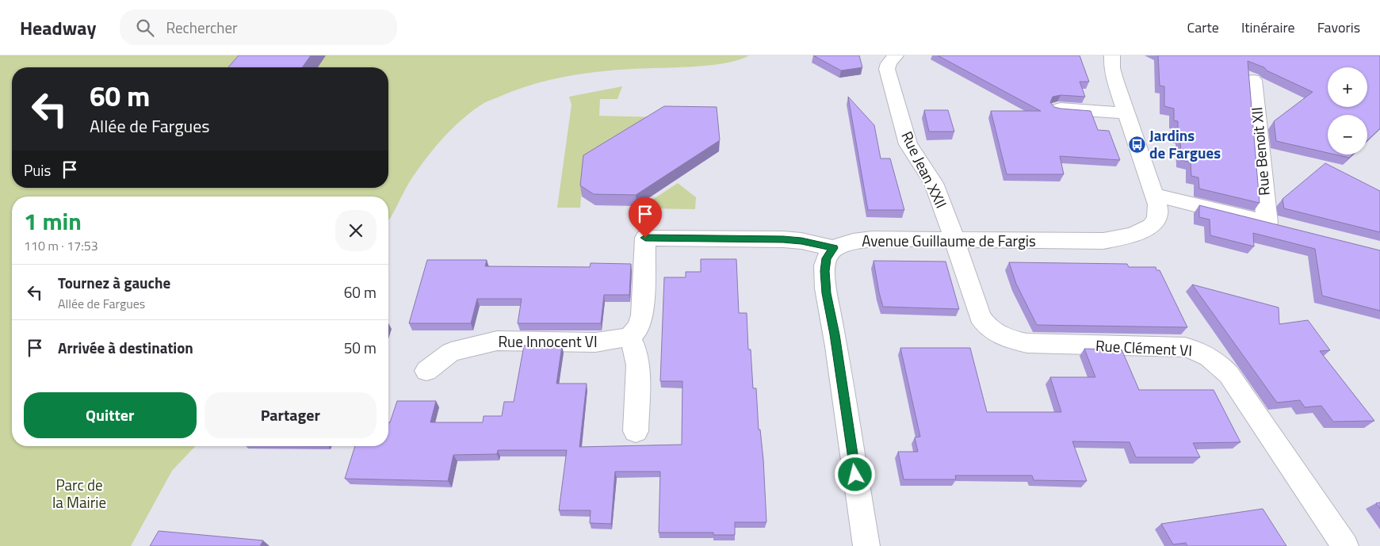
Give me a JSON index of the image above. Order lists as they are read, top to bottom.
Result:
{
  "streets": {
    "street": [
      "Rue Benoit XII",
      "Rue Jean XXII",
      "Avenue Guillaume de Fargis",
      "Rue Innocent VI",
      "Rue Clément VI"
    ]
  },
  "crossings": [
    ["Rue Benoit XII", "Avenue Guillaume de Fargis"],
    ["Rue Jean XXII", "Avenue Guillaume de Fargis"],
    ["Rue Jean XXII", "Rue Clément VI"],
    ["Avenue Guillaume de Fargis", "Rue Clément VI"]
  ],
  "parks": ["Parc de la Mairie"],
  "places": {
    "bus stop": ["Jardins de Fargues"]
  },
  "page": {
    "header": "Headway",
    "search": "Rechercher",
    "nav": ["Carte", "Itinéraire", "Favoris"],
    "map_buttons": ["+", "−"],
    "turn": ["60 m", "Allée de Fargues"],
    "then": "Puis",
    "heading": ["1 min", "110 m · 17:53"],
    "list": [
      {
        "name": "Tournez à gauche",
        "note": "Allée de Fargues",
        "value": "60 m"
      },
      {
        "name": "Arrivée à destination",
        "value": "50 m"
      }
    ],
    "buttons": ["Quitter", "Partager"]
  }
}
